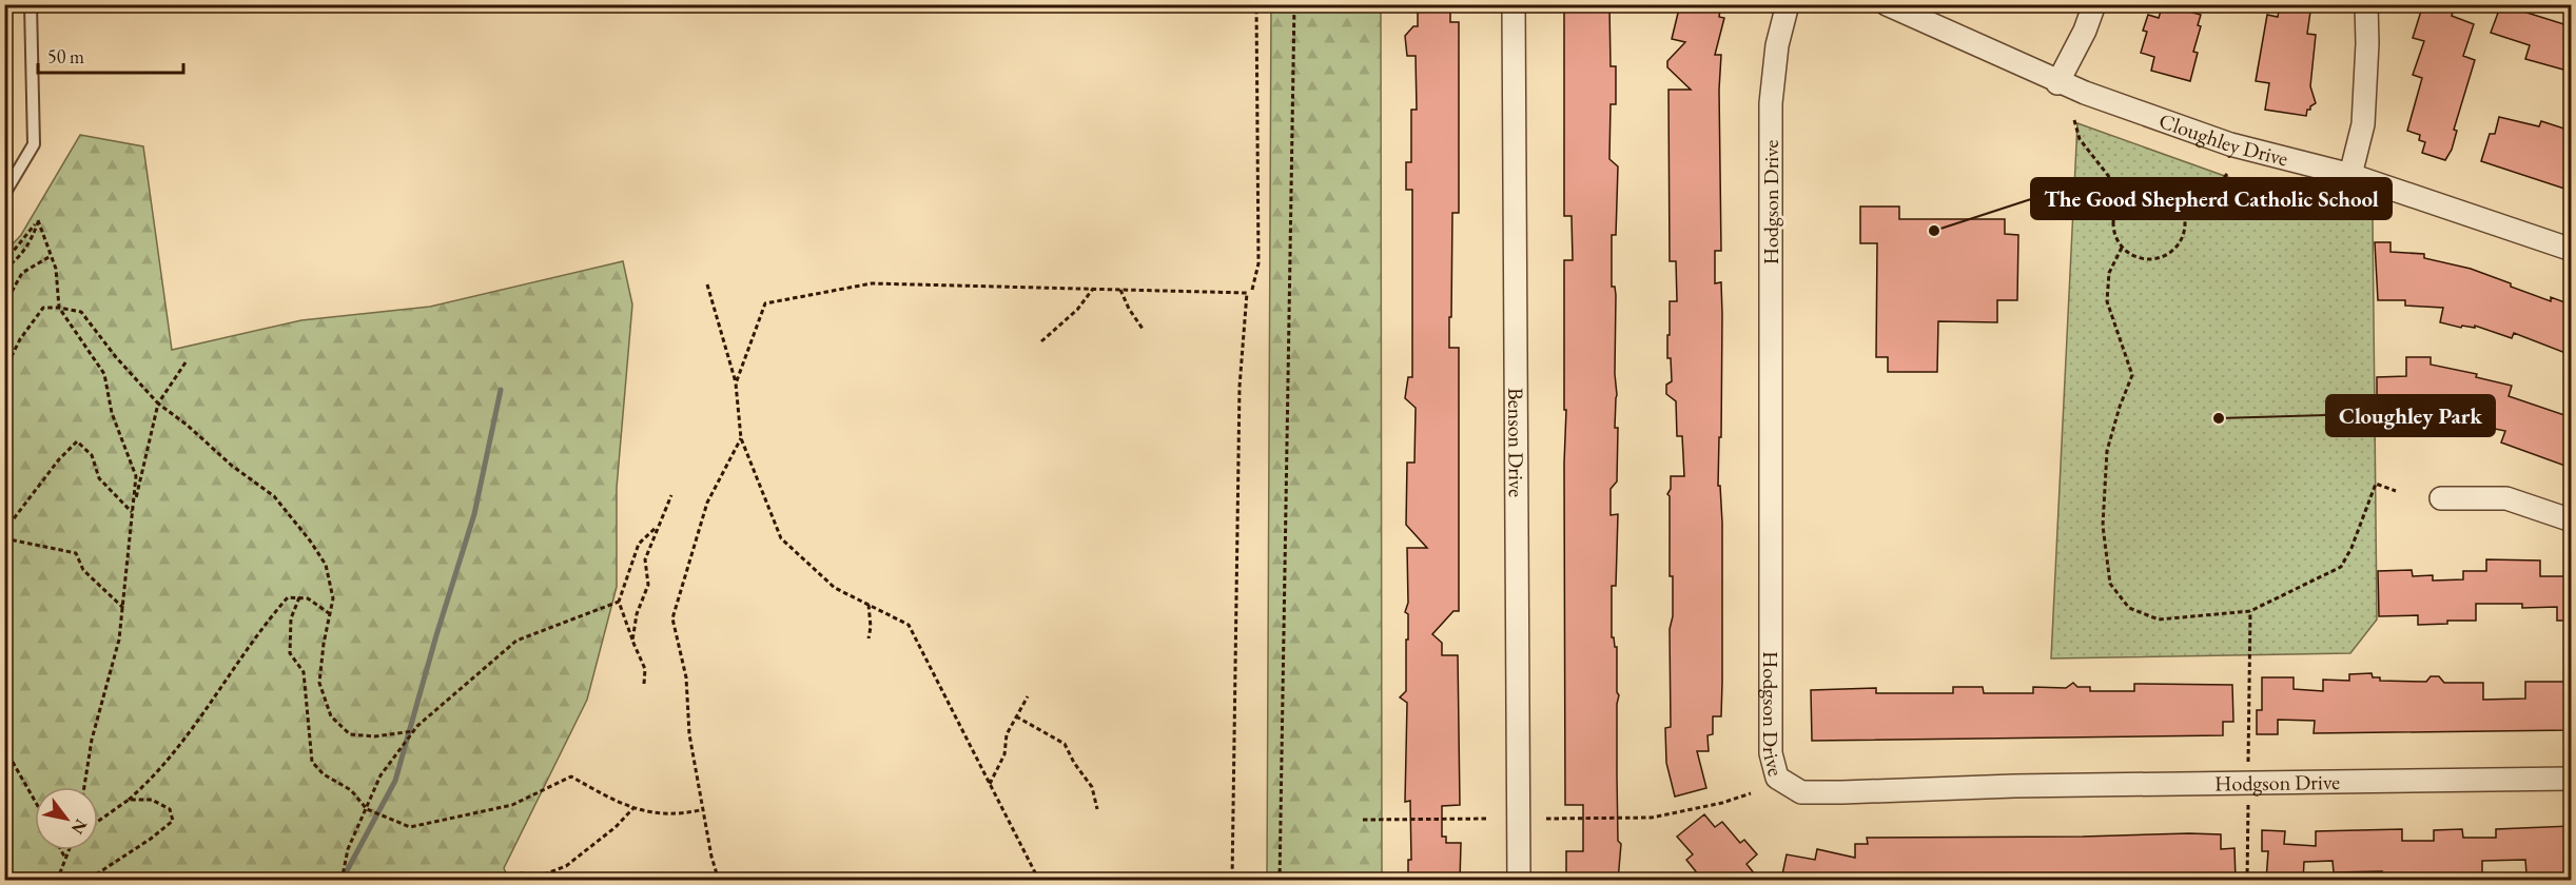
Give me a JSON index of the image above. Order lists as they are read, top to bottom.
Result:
{
  "streets": {
    "street": ["Cloughley Drive", "Hodgson Drive", "Benson Drive"]
  },
  "places": ["The Good Shepherd Catholic School", "Cloughley Park"],
  "scale_bar": "50 m",
  "north": "bottom right"
}
